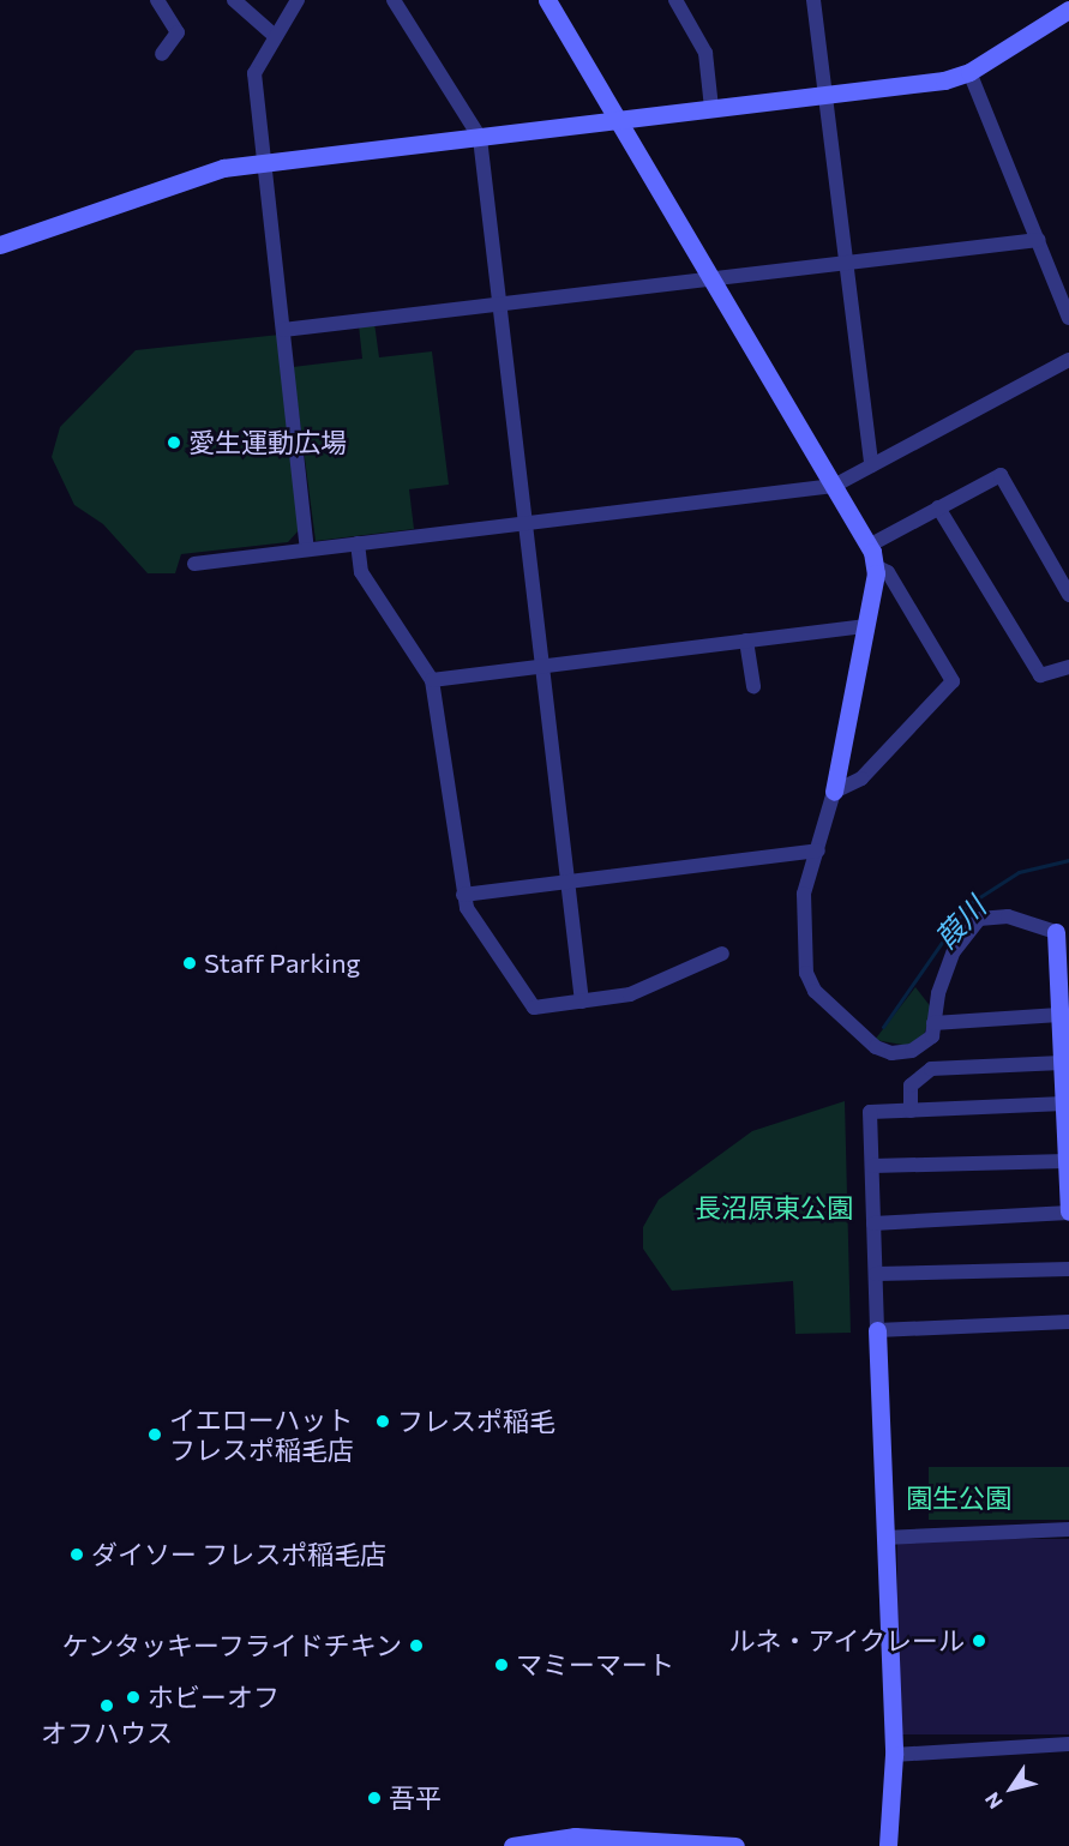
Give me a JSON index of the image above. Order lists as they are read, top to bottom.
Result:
{
  "water": ["葭川"],
  "parks": ["長沼原東公園", "園生公園"],
  "places": [
    "愛生運動広場",
    "Staff Parking",
    "フレスポ稲毛",
    "イエローハット フレスポ稲毛店",
    "ダイソー フレスポ稲毛店",
    "ルネ・アイクレール",
    "ケンタッキーフライドチキン",
    "マミーマート",
    "ホビーオフ",
    "オフハウス",
    "吾平"
  ],
  "north": "bottom left"
}
